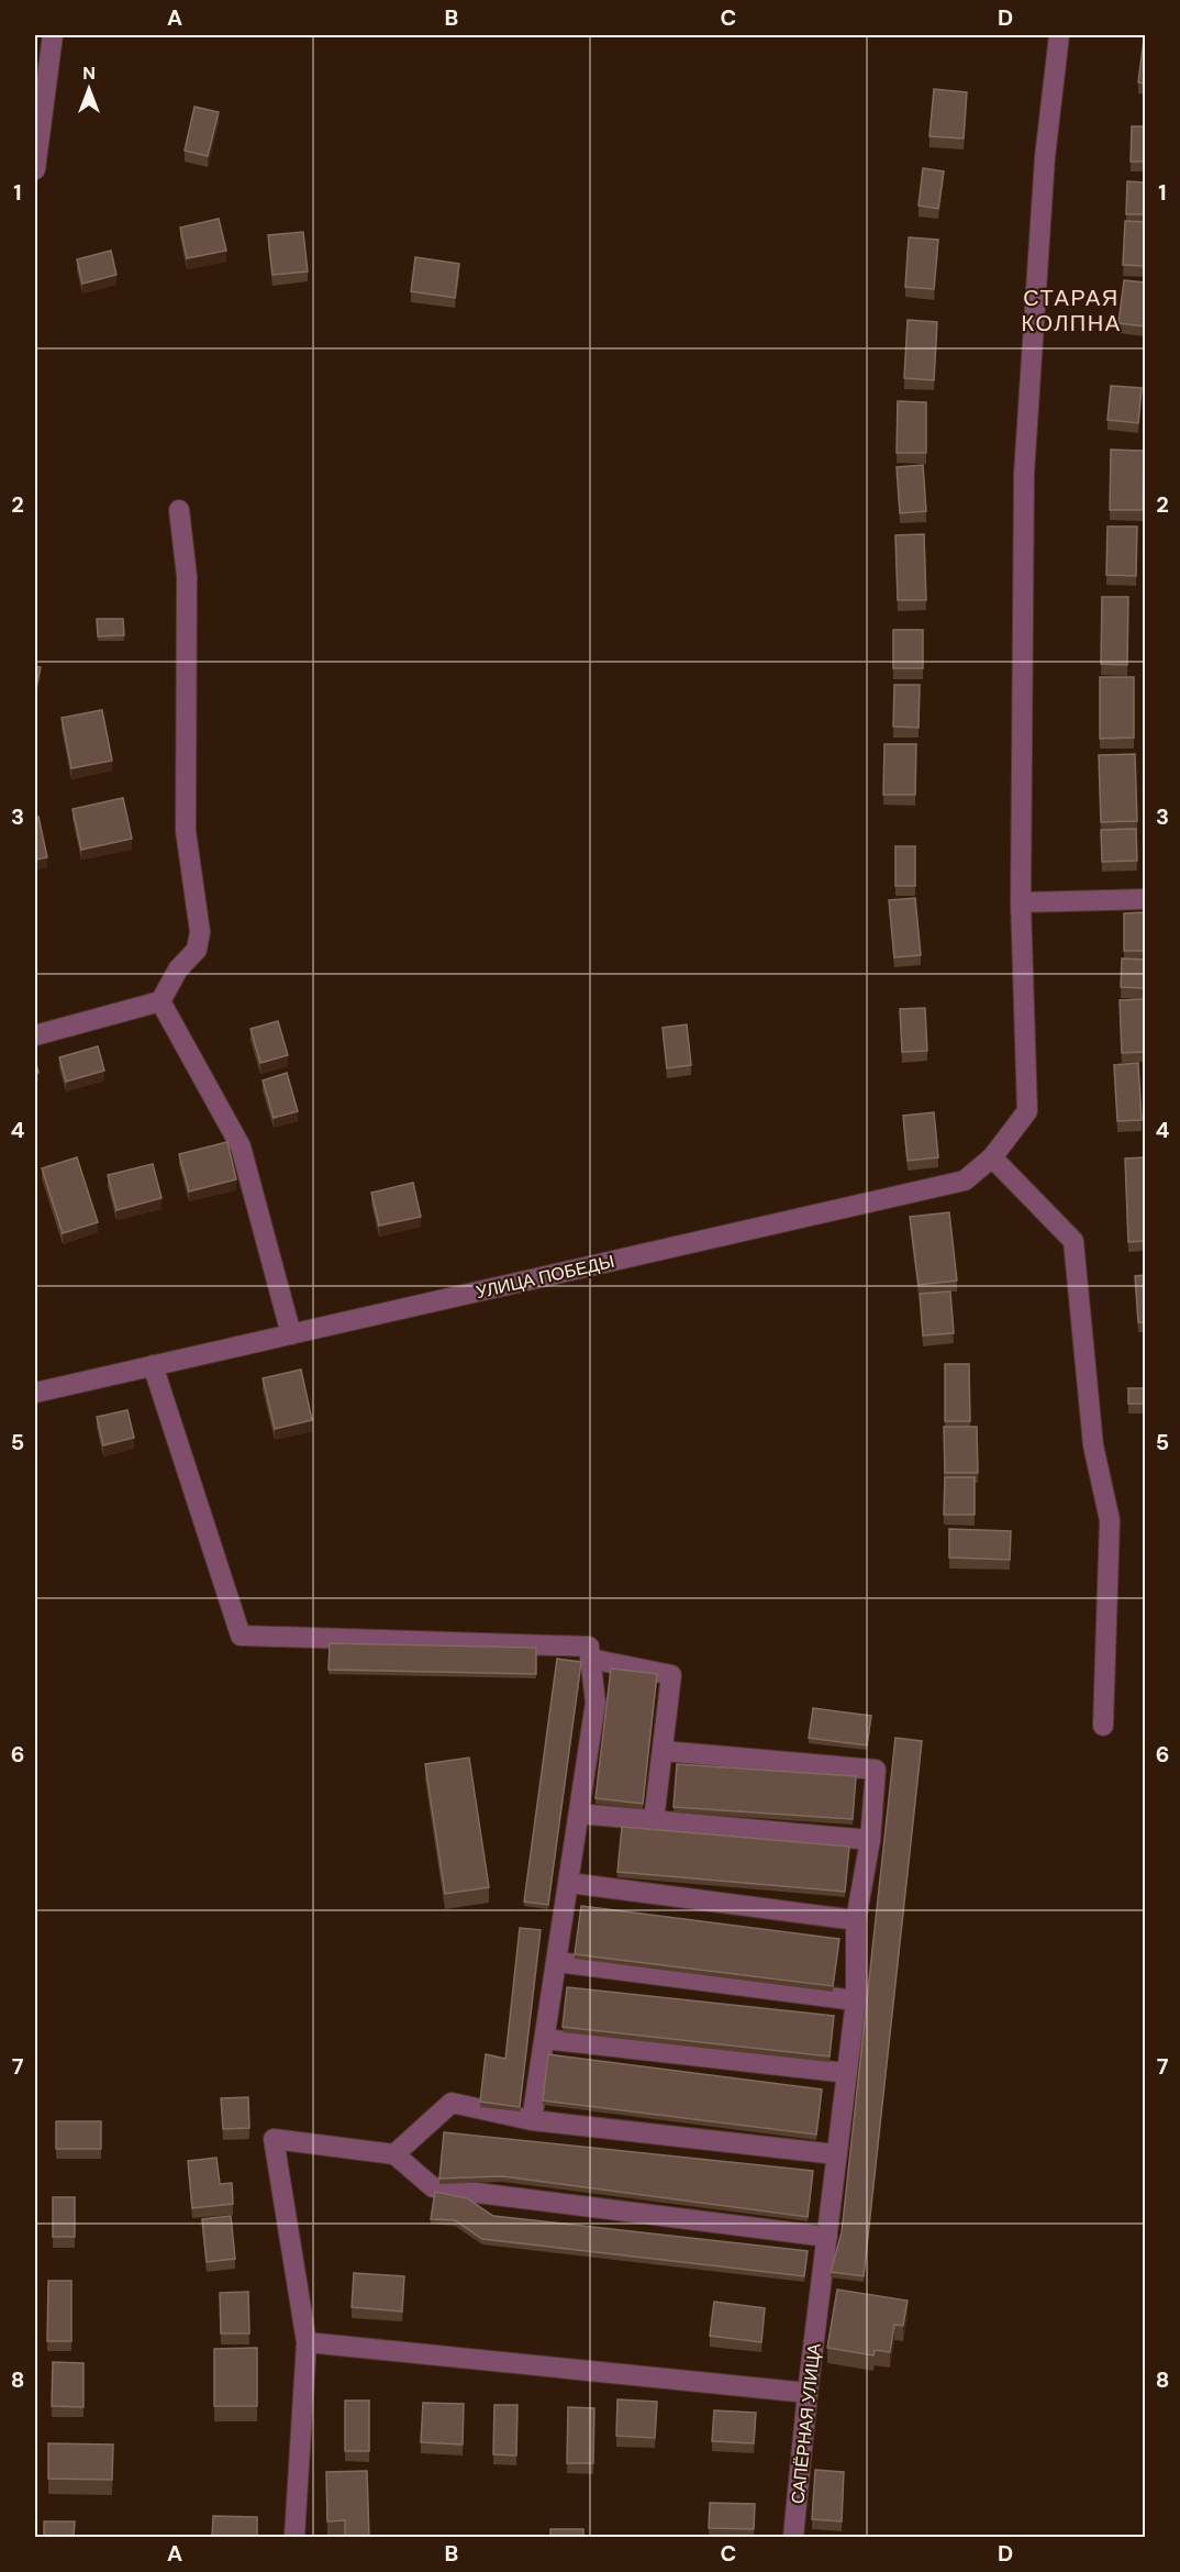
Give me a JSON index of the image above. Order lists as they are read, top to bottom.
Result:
{
  "streets": {
    "street": ["УЛИЦА ПОБЕДЫ", "САПЁРНАЯ УЛИЦА"]
  },
  "districts": ["СТАРАЯ КОЛПНА"],
  "north": "top",
  "grid": {
    "columns": [
      "A",
      "B",
      "C",
      "D"
    ],
    "rows": [
      "1",
      "2",
      "3",
      "4",
      "5",
      "6",
      "7",
      "8"
    ]
  }
}
